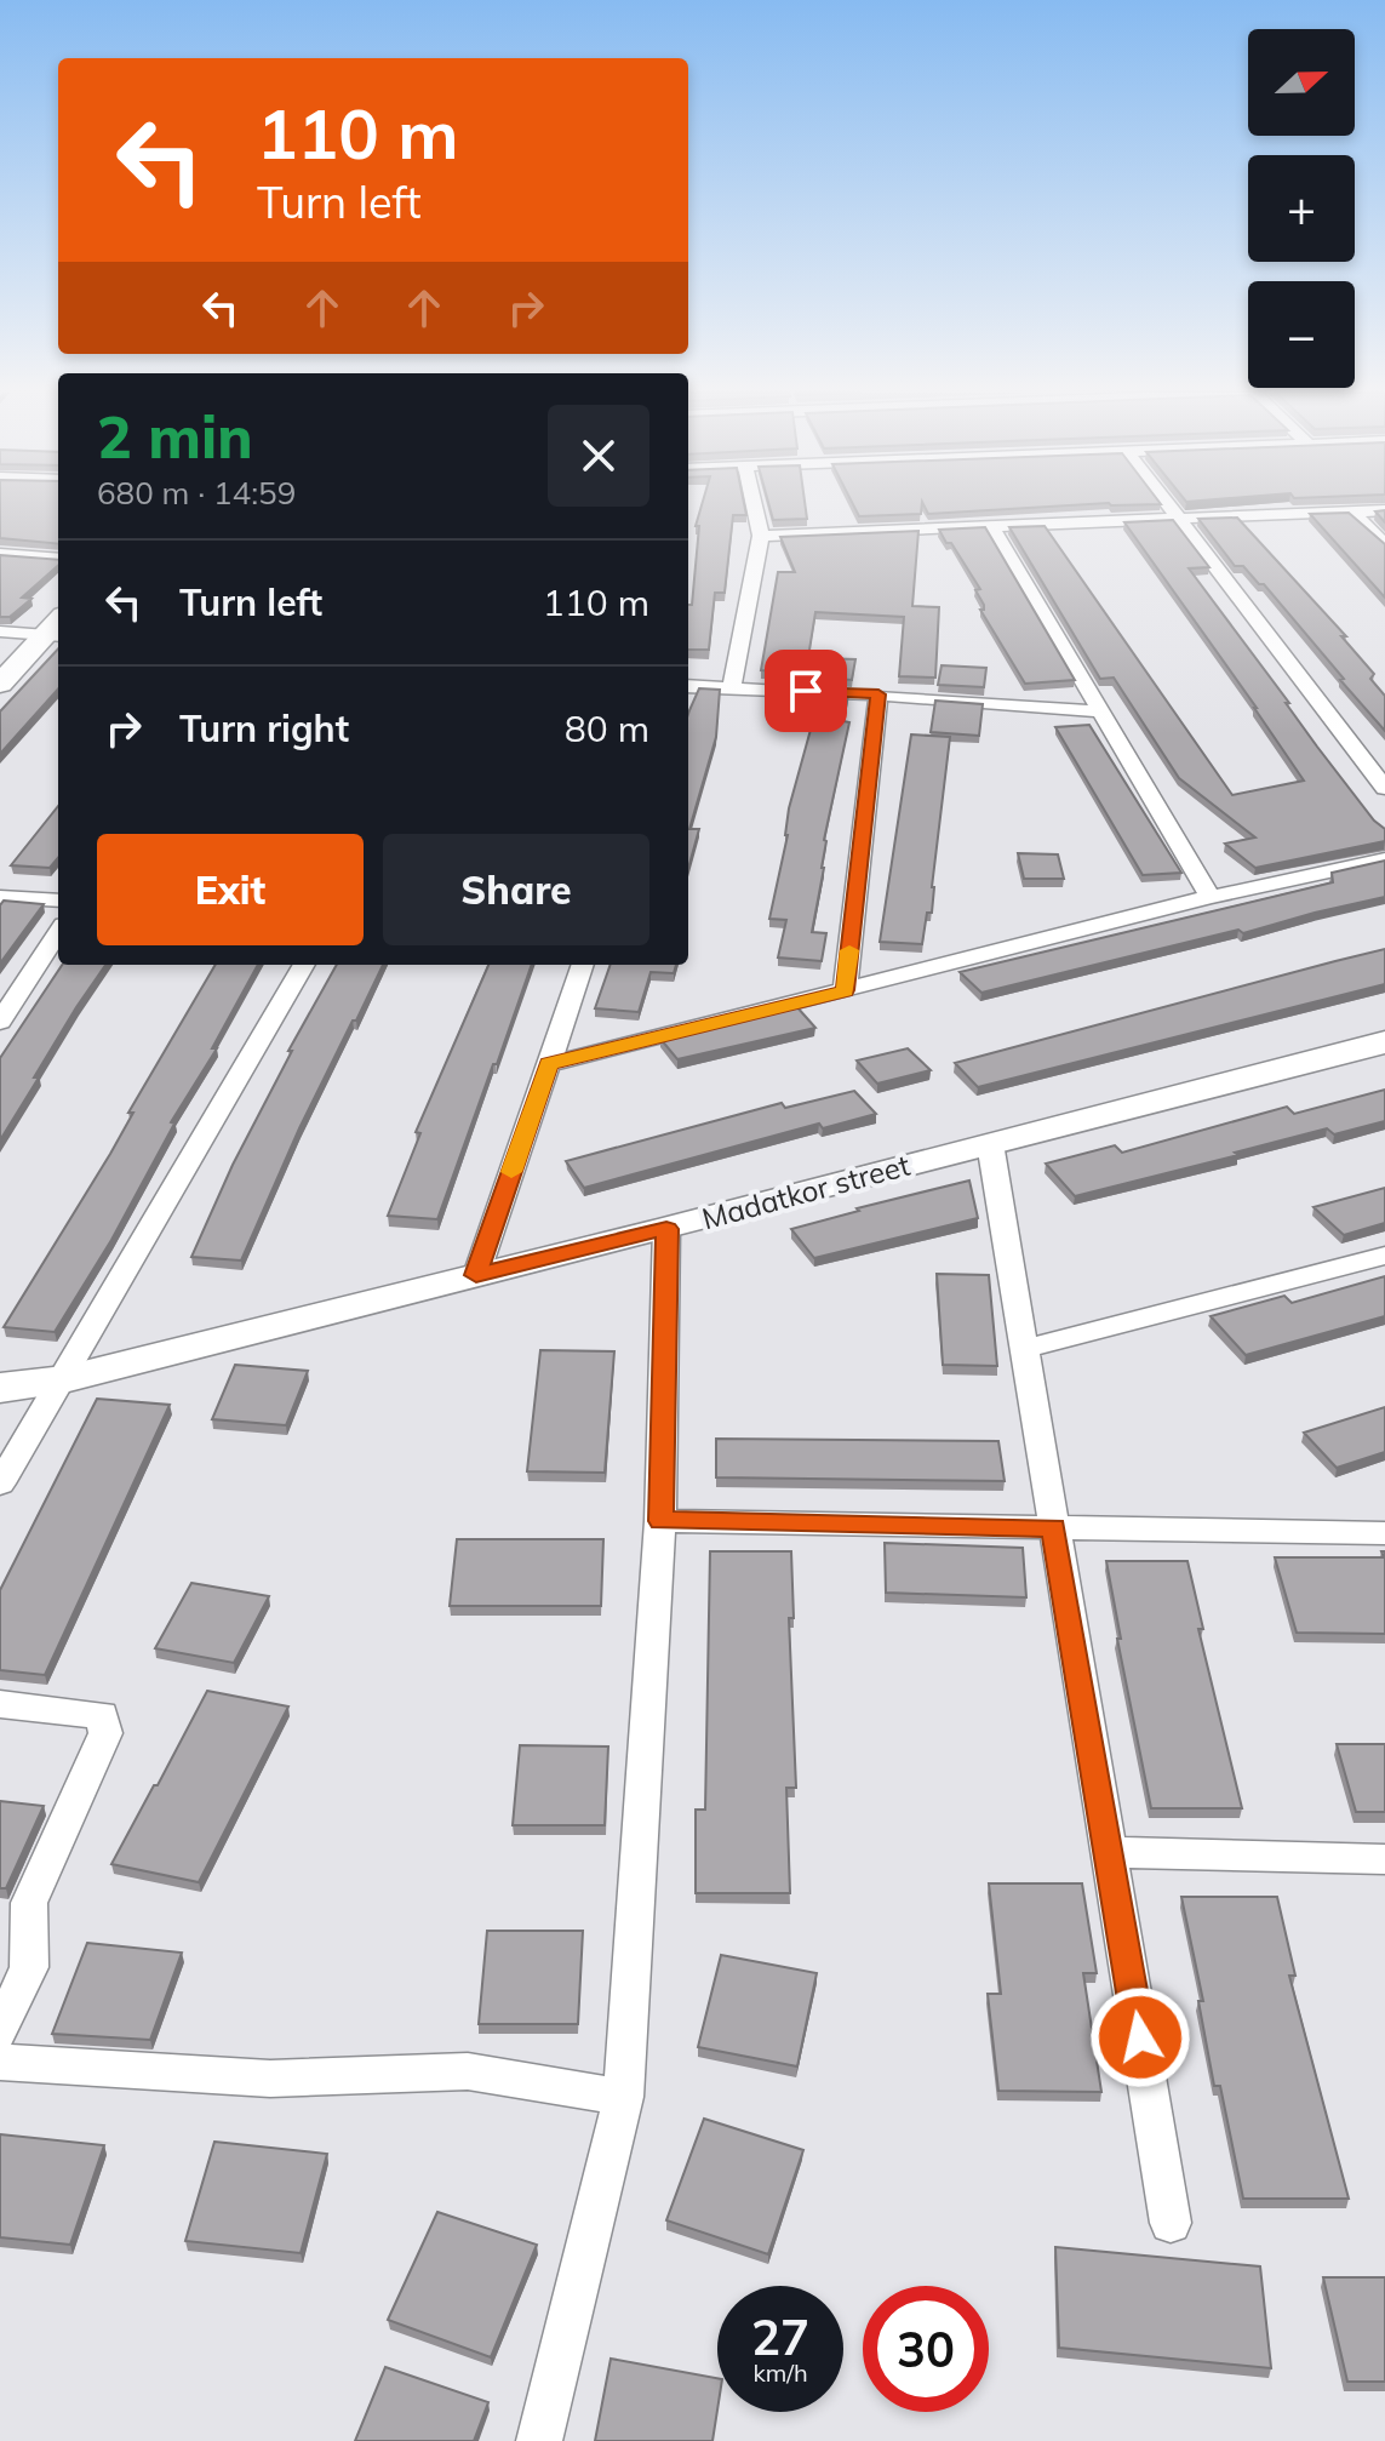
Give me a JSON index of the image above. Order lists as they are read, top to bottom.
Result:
{
  "streets": {
    "street": ["Madatkor street"]
  },
  "north": "right",
  "page": {
    "map_buttons": ["+", "−"],
    "turn": ["110 m", "Turn left"],
    "heading": ["2 min", "680 m · 14:59"],
    "list": [
      {
        "name": "Turn left",
        "value": "110 m"
      },
      {
        "name": "Turn right",
        "value": "80 m"
      }
    ],
    "buttons": ["Exit", "Share"],
    "speed": "27 km/h",
    "limit": "30"
  }
}
